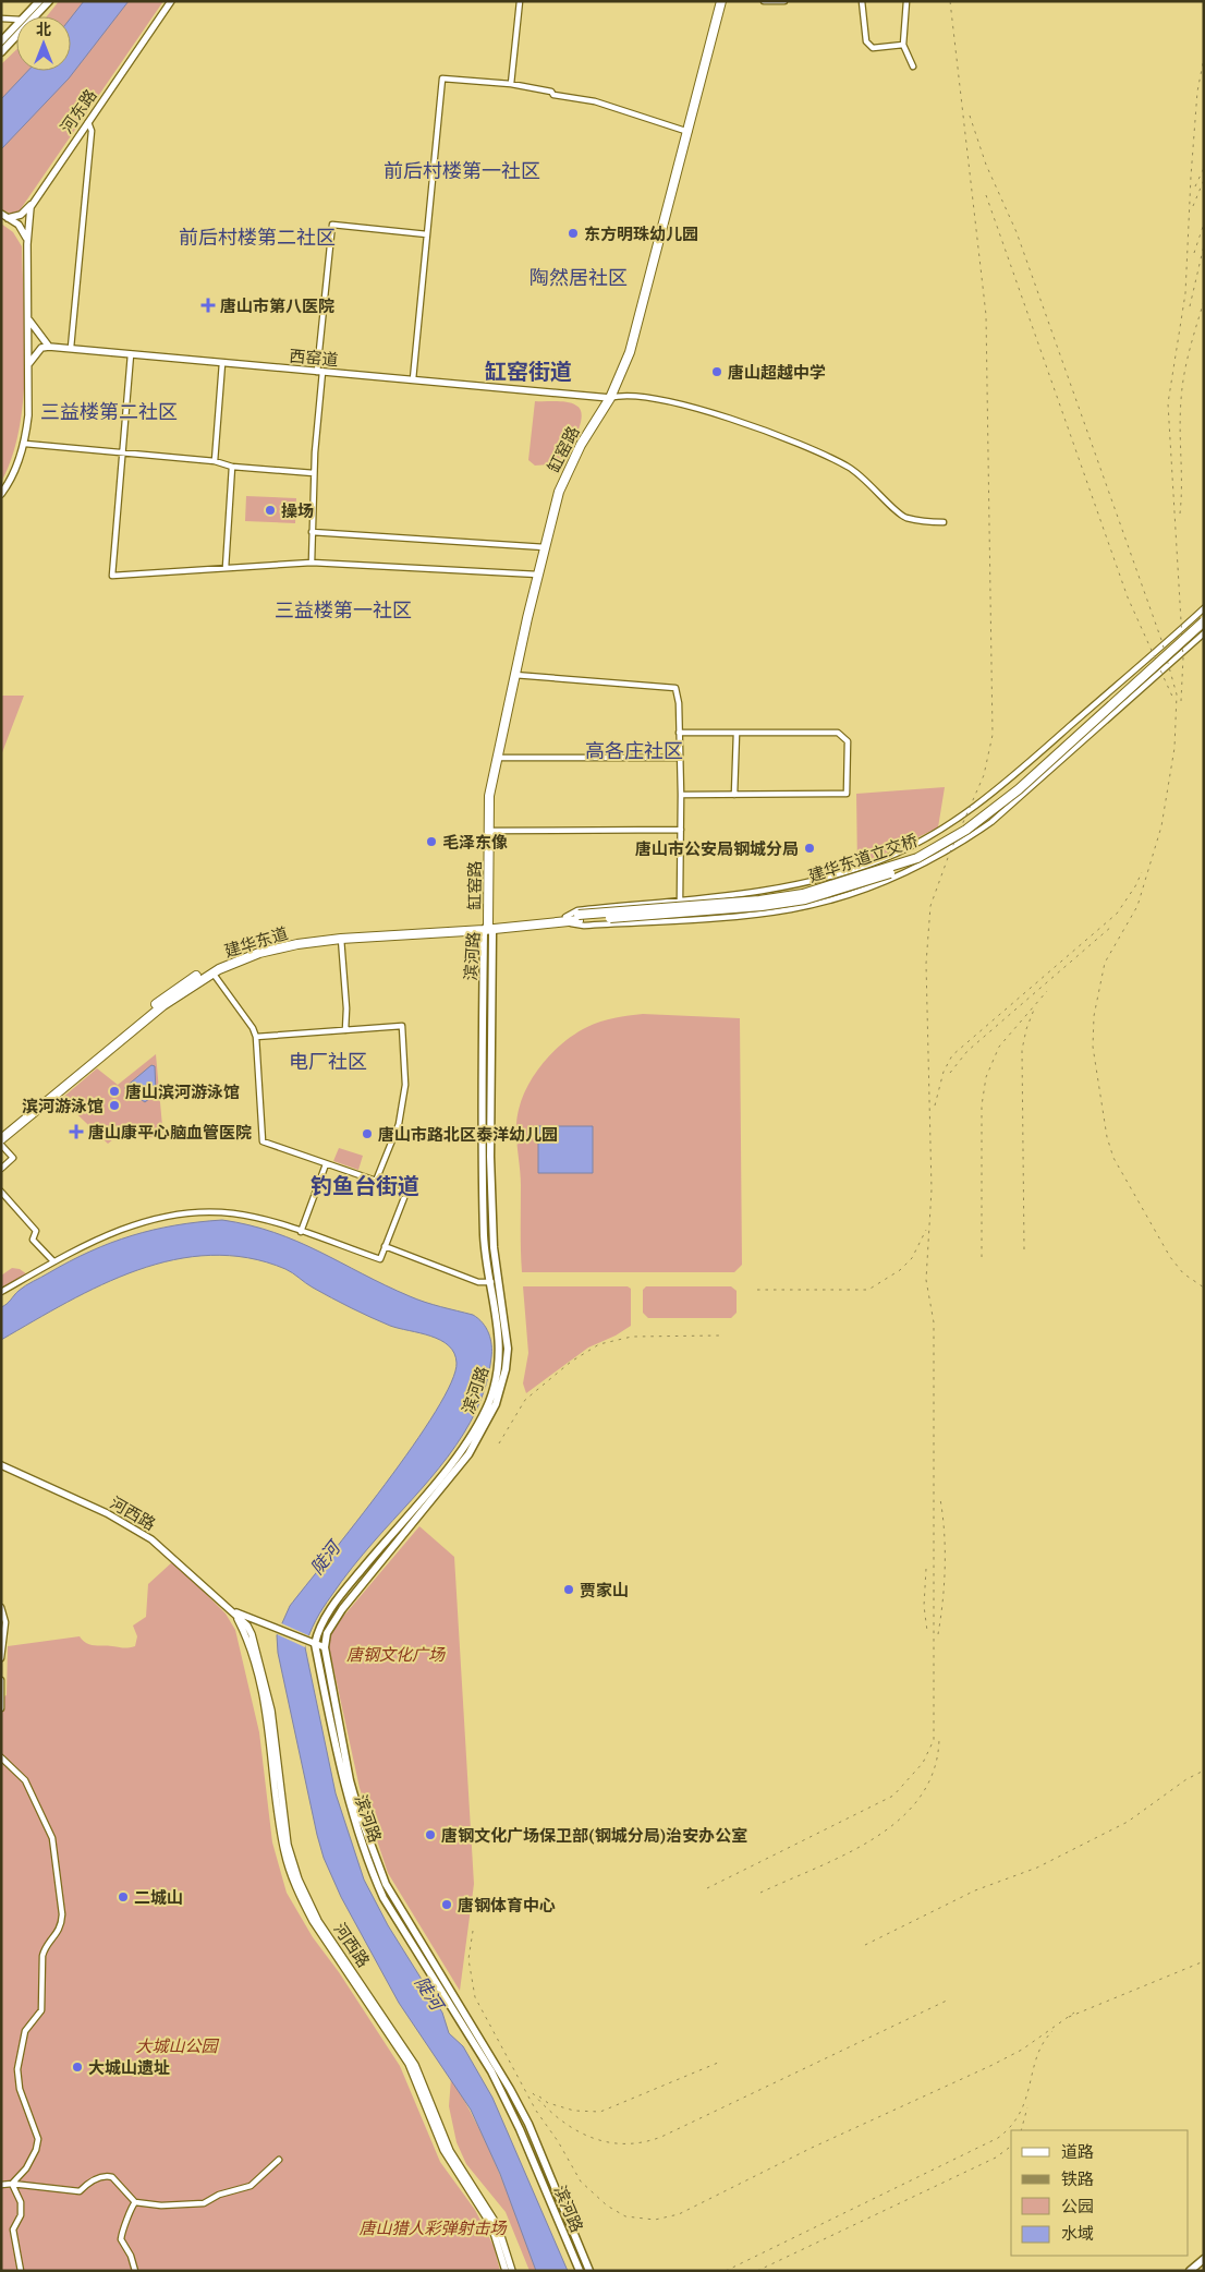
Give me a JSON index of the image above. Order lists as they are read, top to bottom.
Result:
{
  "streets": {
    "main road": [
      "缸窑路",
      "建华东道立交桥",
      "建华东道",
      "滨河路"
    ],
    "street": ["河东路", "西窑道", "河西路"]
  },
  "crossings": [
    ["西窑道", "缸窑路"],
    ["缸窑路", "建华东道"],
    ["缸窑路", "滨河路"],
    ["建华东道立交桥", "建华东道"],
    ["建华东道", "滨河路"]
  ],
  "districts": [
    "前后村楼第一社区",
    "前后村楼第二社区",
    "陶然居社区",
    "缸窑街道",
    "三益楼第二社区",
    "三益楼第一社区",
    "高各庄社区",
    "电厂社区",
    "钓鱼台街道"
  ],
  "water": ["陡河"],
  "parks": ["唐钢文化广场", "大城山公园", "唐山猎人彩弹射击场"],
  "places": {
    "other": [
      "东方明珠幼儿园",
      "唐山超越中学",
      "操场",
      "毛泽东像",
      "唐山市公安局钢城分局",
      "唐山滨河游泳馆",
      "滨河游泳馆",
      "唐山市路北区泰洋幼儿园",
      "贾家山",
      "唐钢文化广场保卫部(钢城分局)治安办公室",
      "二城山",
      "唐钢体育中心",
      "大城山遗址"
    ],
    "health": ["唐山市第八医院", "唐山康平心脑血管医院"]
  },
  "legend": [
    "道路",
    "铁路",
    "公园",
    "水域"
  ],
  "north": "top"
}
